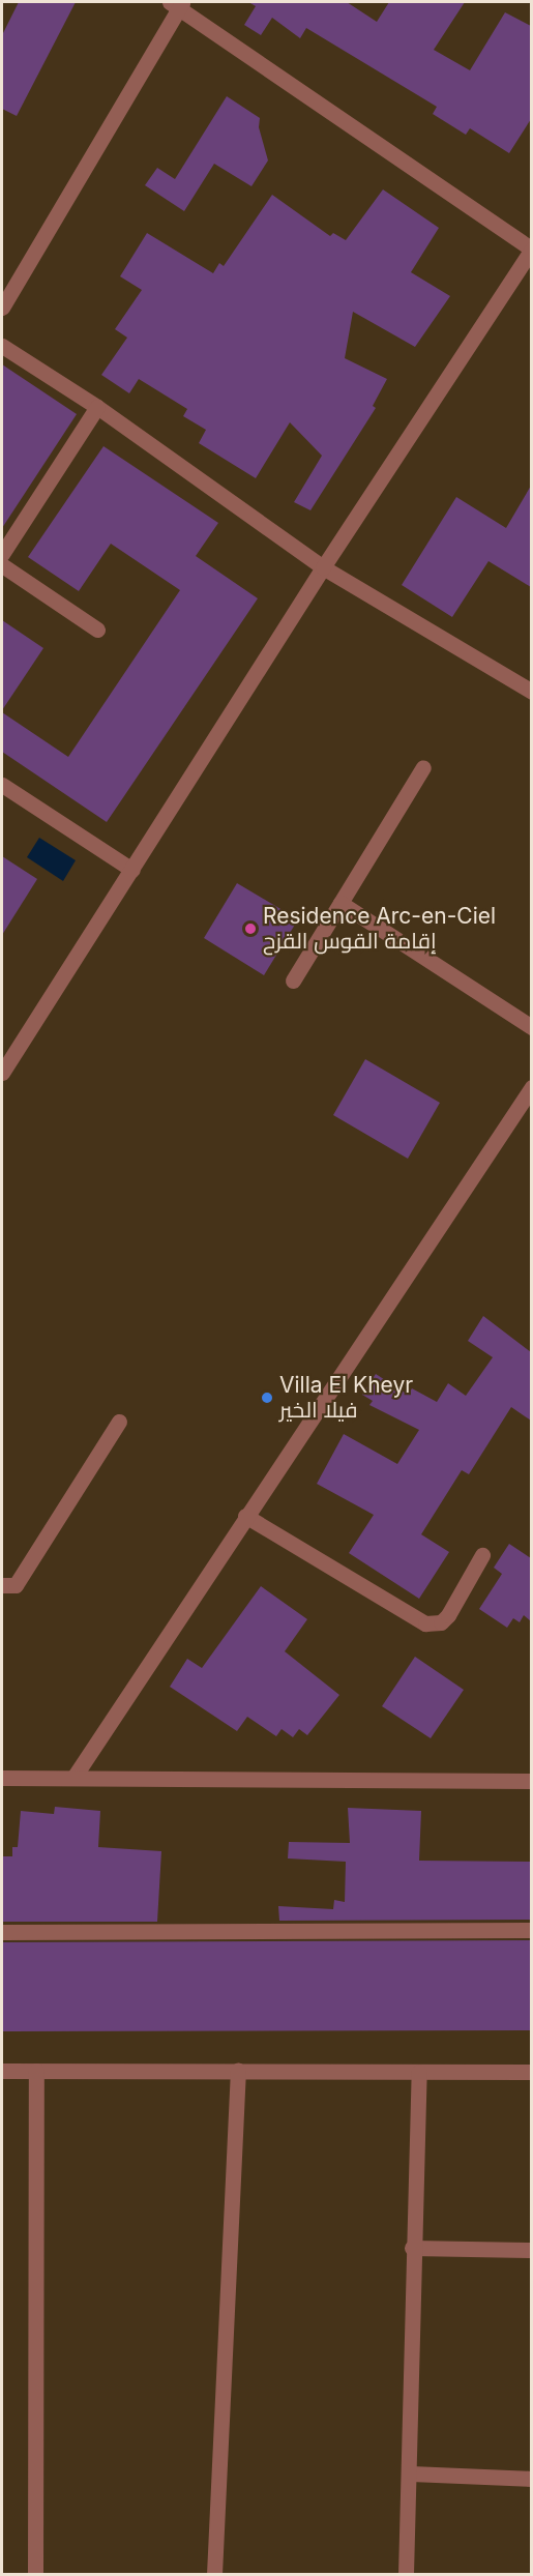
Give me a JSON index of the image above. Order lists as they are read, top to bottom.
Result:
{
  "places": ["Residence Arc-en-Ciel إقامة القوس القزح", "Villa El Kheyr فيلا الخير"]
}
